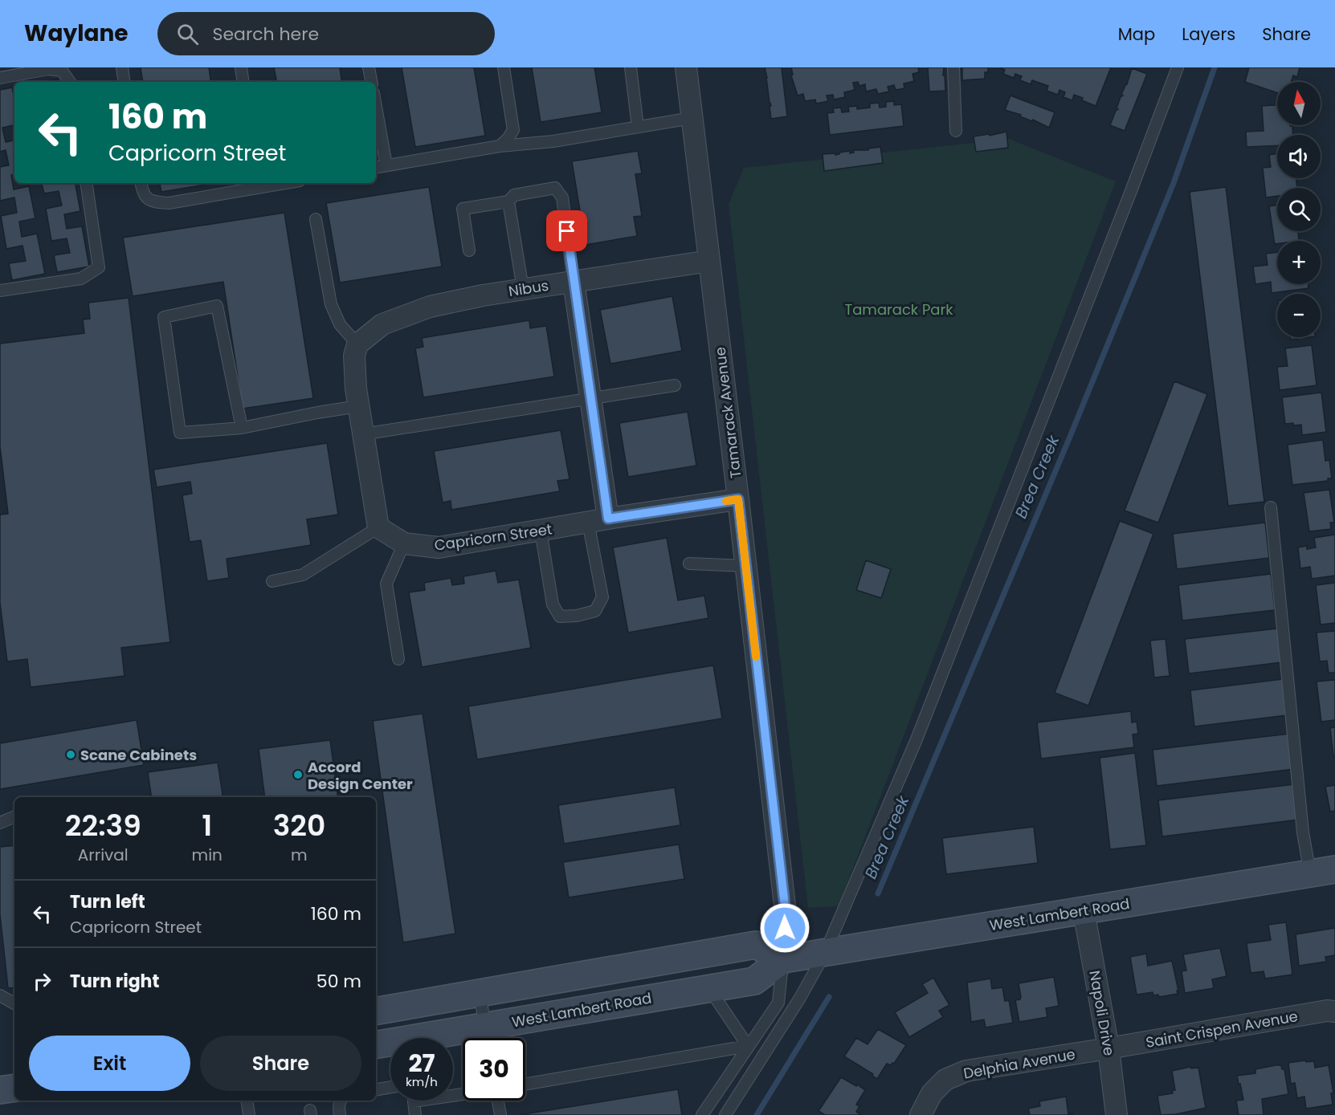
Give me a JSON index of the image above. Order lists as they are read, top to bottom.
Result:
{
  "streets": {
    "main road": ["West Lambert Road"],
    "street": [
      "Nibus",
      "Tamarack Avenue",
      "Capricorn Street",
      "Napoli Drive",
      "Saint Crispen Avenue",
      "Delphia Avenue"
    ]
  },
  "crossings": [
    ["Nibus", "Tamarack Avenue"],
    ["Tamarack Avenue", "Capricorn Street"],
    ["Tamarack Avenue", "West Lambert Road"],
    ["West Lambert Road", "Napoli Drive"],
    ["Napoli Drive", "Saint Crispen Avenue"],
    ["Napoli Drive", "Delphia Avenue"],
    ["Saint Crispen Avenue", "Delphia Avenue"]
  ],
  "water": ["Brea Creek"],
  "parks": ["Tamarack Park"],
  "places": ["Scane Cabinets", "Accord Design Center"],
  "north": "top",
  "page": {
    "header": "Waylane",
    "search": "Search here",
    "nav": ["Map", "Layers", "Share"],
    "map_buttons": ["+", "−"],
    "turn": ["160 m", "Capricorn Street"],
    "eta": [
      "22:39",
      "Arrival",
      "1",
      "min",
      "320",
      "m"
    ],
    "list": [
      {
        "name": "Turn left",
        "note": "Capricorn Street",
        "value": "160 m"
      },
      {
        "name": "Turn right",
        "value": "50 m"
      }
    ],
    "buttons": ["Exit", "Share"],
    "speed": "27 km/h",
    "limit": "30"
  }
}
